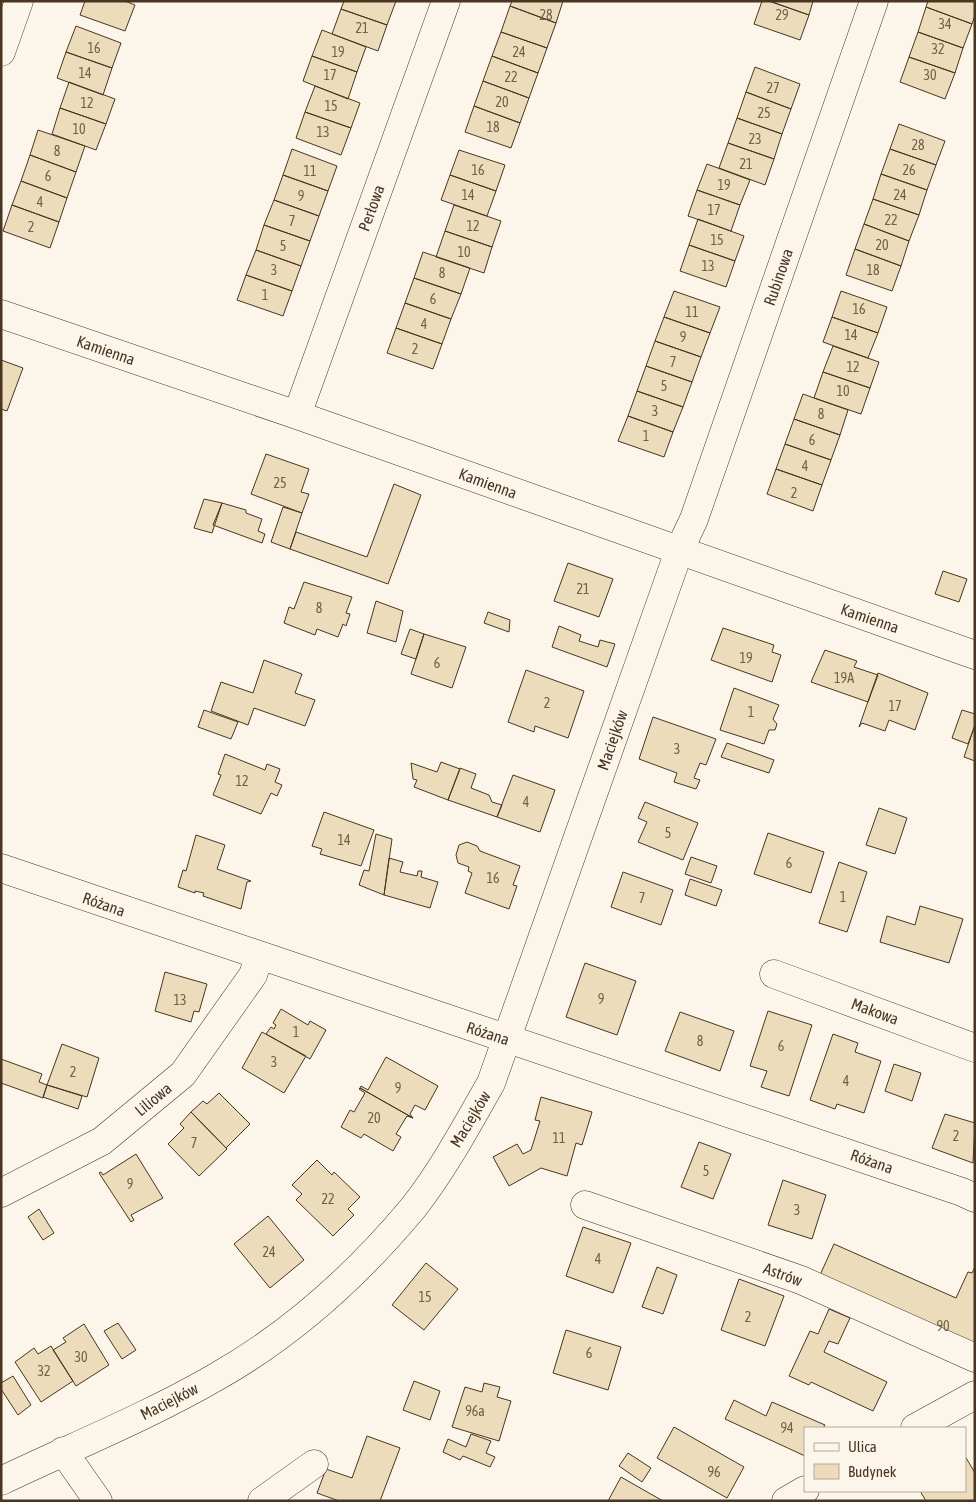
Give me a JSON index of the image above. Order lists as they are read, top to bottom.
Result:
{
  "streets": {
    "street": [
      "Perłowa",
      "Rubinowa",
      "Kamienna",
      "Maciejków",
      "Różana",
      "Makowa",
      "Liliowa",
      "Astrów"
    ]
  },
  "crossings": [
    ["Perłowa", "Kamienna"],
    ["Rubinowa", "Kamienna"],
    ["Rubinowa", "Maciejków"],
    ["Kamienna", "Maciejków"],
    ["Maciejków", "Różana"],
    ["Różana", "Liliowa"]
  ],
  "house_numbers": [
    "28",
    "29",
    "34",
    "21",
    "16",
    "32",
    "19",
    "24",
    "14",
    "17",
    "30",
    "22",
    "27",
    "20",
    "12",
    "15",
    "25",
    "18",
    "10",
    "13",
    "23",
    "28",
    "8",
    "21",
    "16",
    "26",
    "11",
    "6",
    "19",
    "14",
    "24",
    "9",
    "4",
    "17",
    "22",
    "7",
    "12",
    "2",
    "15",
    "20",
    "5",
    "10",
    "13",
    "3",
    "18",
    "8",
    "1",
    "6",
    "16",
    "11",
    "4",
    "14",
    "9",
    "2",
    "7",
    "12",
    "5",
    "10",
    "3",
    "8",
    "1",
    "6",
    "4",
    "25",
    "2",
    "21",
    "8",
    "19",
    "6",
    "19A",
    "2",
    "17",
    "1",
    "3",
    "12",
    "4",
    "5",
    "14",
    "6",
    "16",
    "1",
    "7",
    "9",
    "13",
    "1",
    "8",
    "6",
    "3",
    "2",
    "4",
    "9",
    "20",
    "2",
    "11",
    "7",
    "5",
    "9",
    "22",
    "3",
    "24",
    "4",
    "15",
    "2",
    "90",
    "6",
    "30",
    "32",
    "96a",
    "94",
    "96"
  ],
  "legend": ["Ulica", "Budynek"]
}
